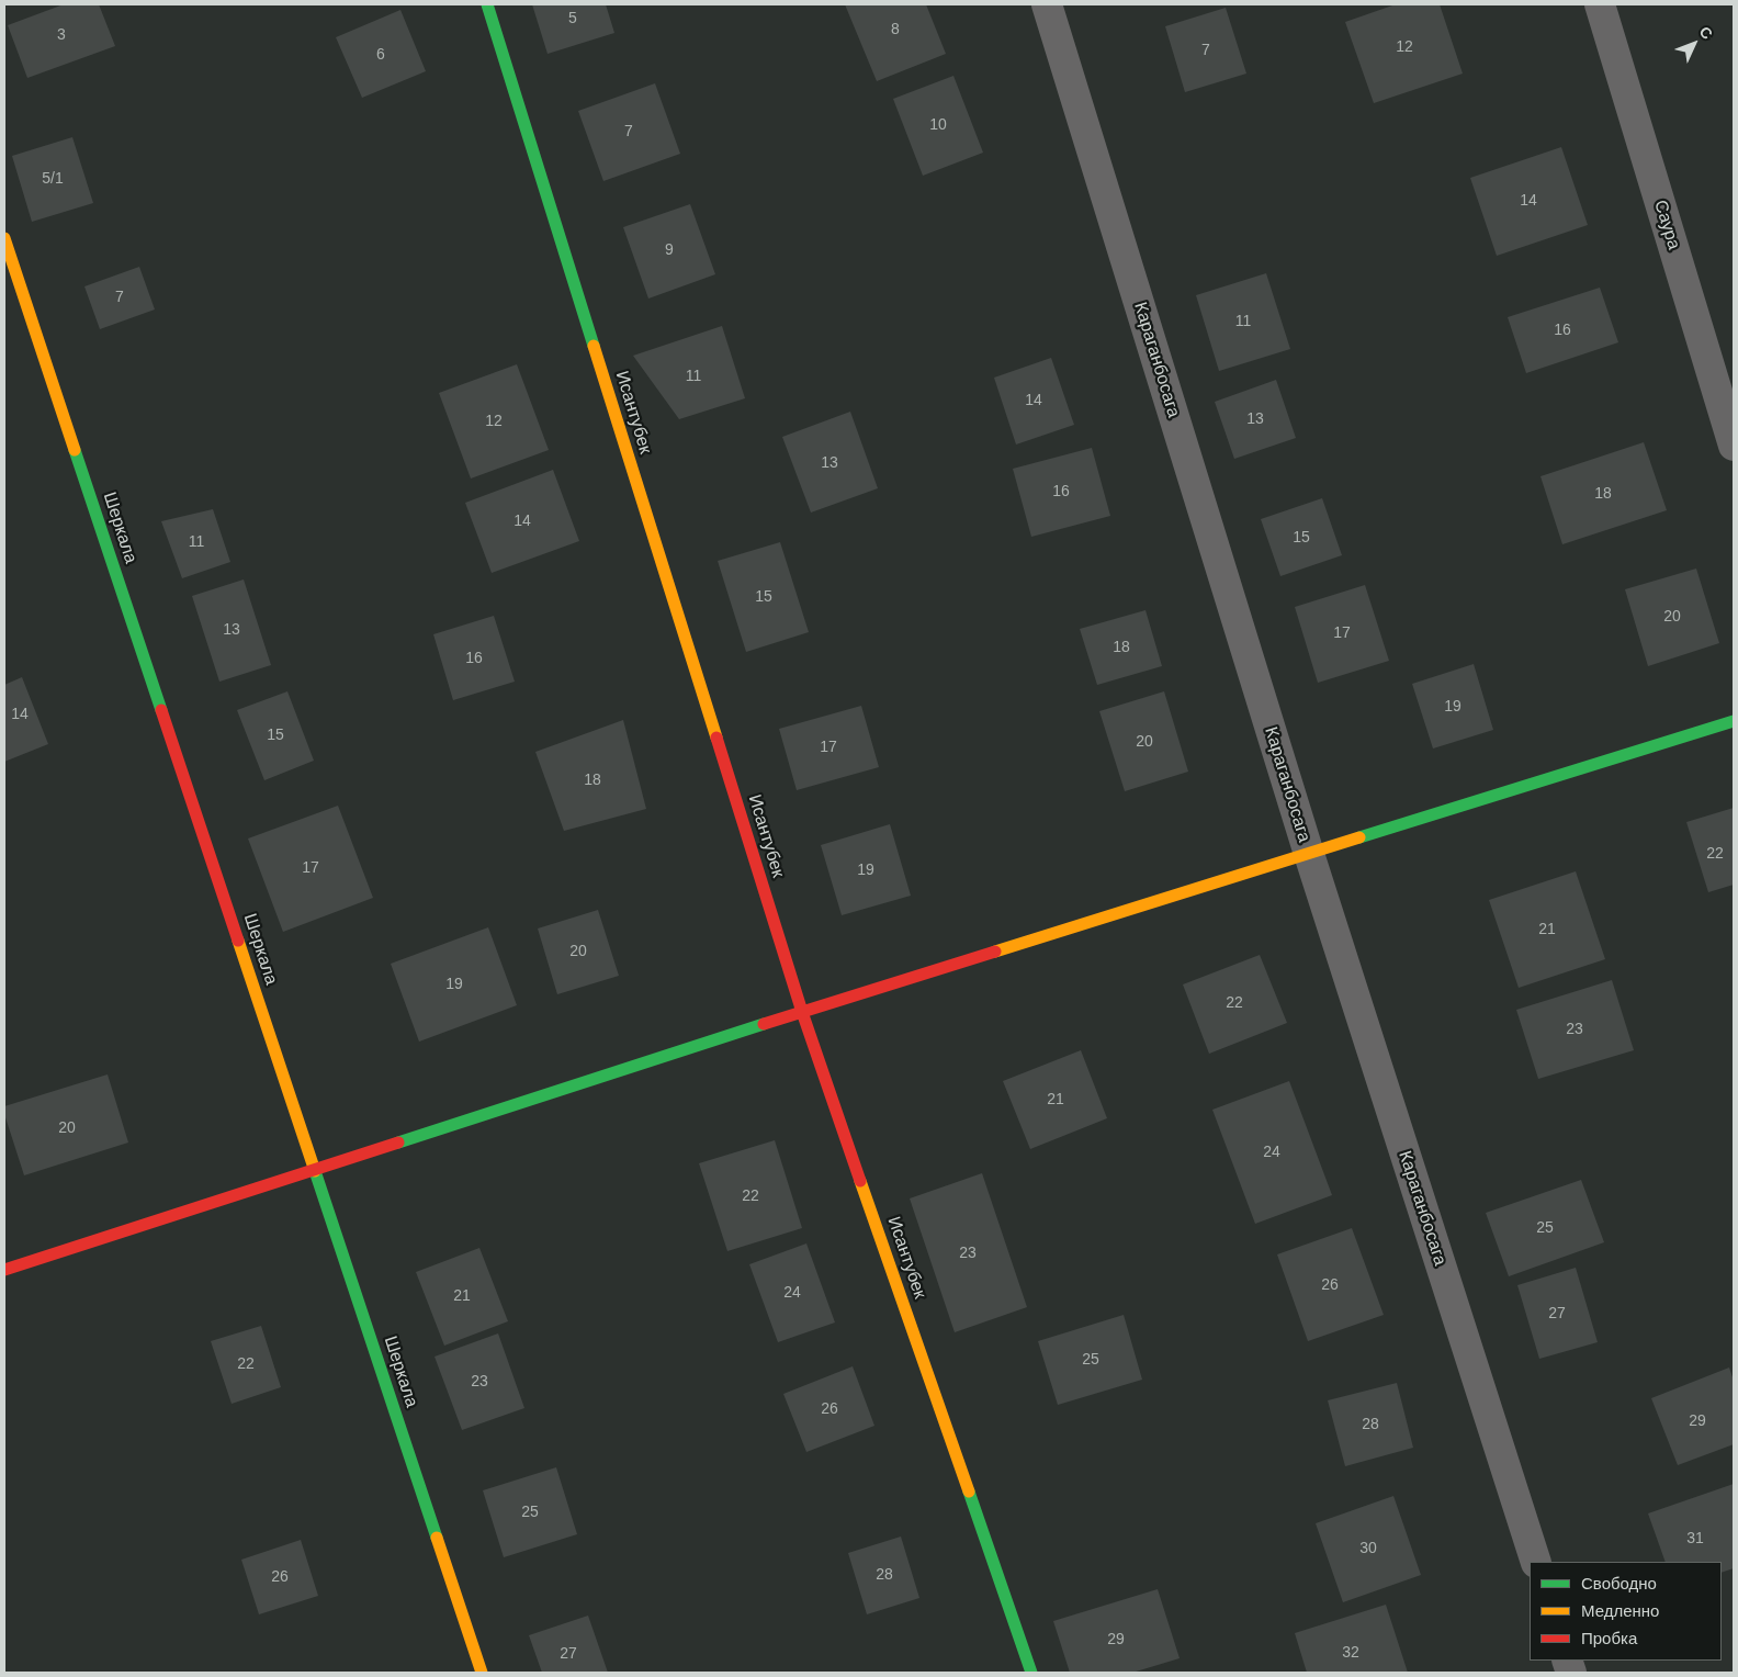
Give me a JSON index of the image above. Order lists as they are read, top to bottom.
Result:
{
  "streets": {
    "street": [
      "Саура",
      "Караганбосага",
      "Исантубек",
      "Шеркала"
    ]
  },
  "house_numbers": [
    "5",
    "8",
    "3",
    "12",
    "7",
    "6",
    "10",
    "7",
    "5/1",
    "14",
    "9",
    "7",
    "11",
    "16",
    "11",
    "14",
    "13",
    "12",
    "13",
    "16",
    "18",
    "14",
    "15",
    "11",
    "15",
    "20",
    "13",
    "17",
    "18",
    "16",
    "19",
    "14",
    "15",
    "20",
    "17",
    "18",
    "22",
    "17",
    "19",
    "21",
    "20",
    "19",
    "22",
    "23",
    "21",
    "20",
    "24",
    "22",
    "25",
    "23",
    "26",
    "24",
    "21",
    "27",
    "25",
    "22",
    "23",
    "26",
    "29",
    "28",
    "25",
    "31",
    "30",
    "28",
    "26",
    "29",
    "32",
    "27"
  ],
  "legend": ["Свободно", "Медленно", "Пробка"],
  "north": "top right"
}
